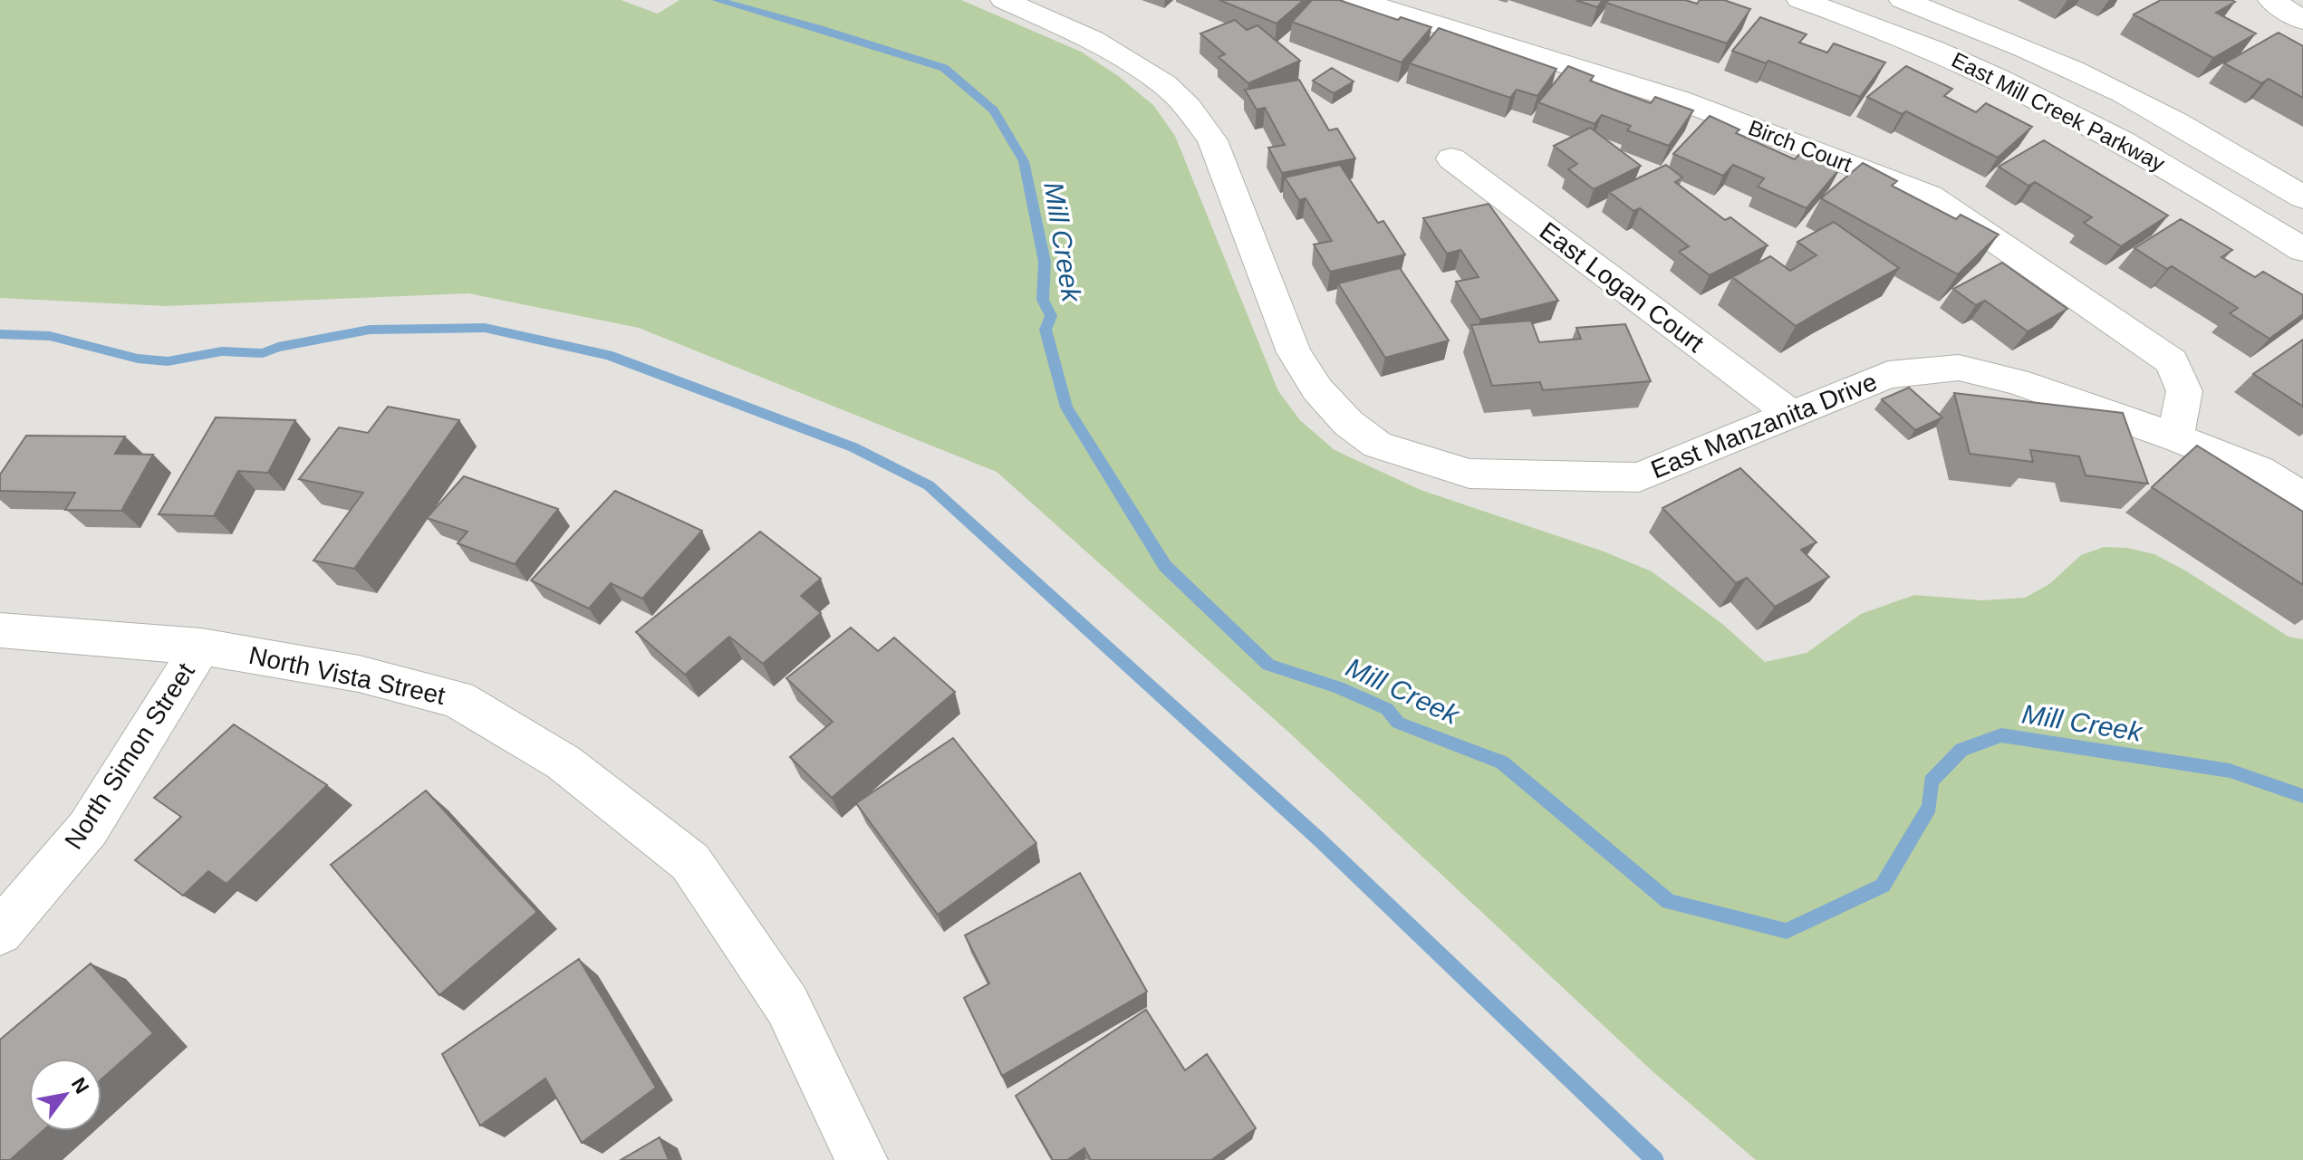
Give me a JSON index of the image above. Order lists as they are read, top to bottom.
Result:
{
  "streets": {
    "street": [
      "East Mill Creek Parkway",
      "Birch Court",
      "East Logan Court",
      "East Manzanita Drive",
      "North Vista Street",
      "North Simon Street"
    ]
  },
  "crossings": [
    ["Birch Court", "East Manzanita Drive"],
    ["East Logan Court", "East Manzanita Drive"],
    ["North Vista Street", "North Simon Street"]
  ],
  "water": ["Mill Creek"],
  "north": "top right"
}
